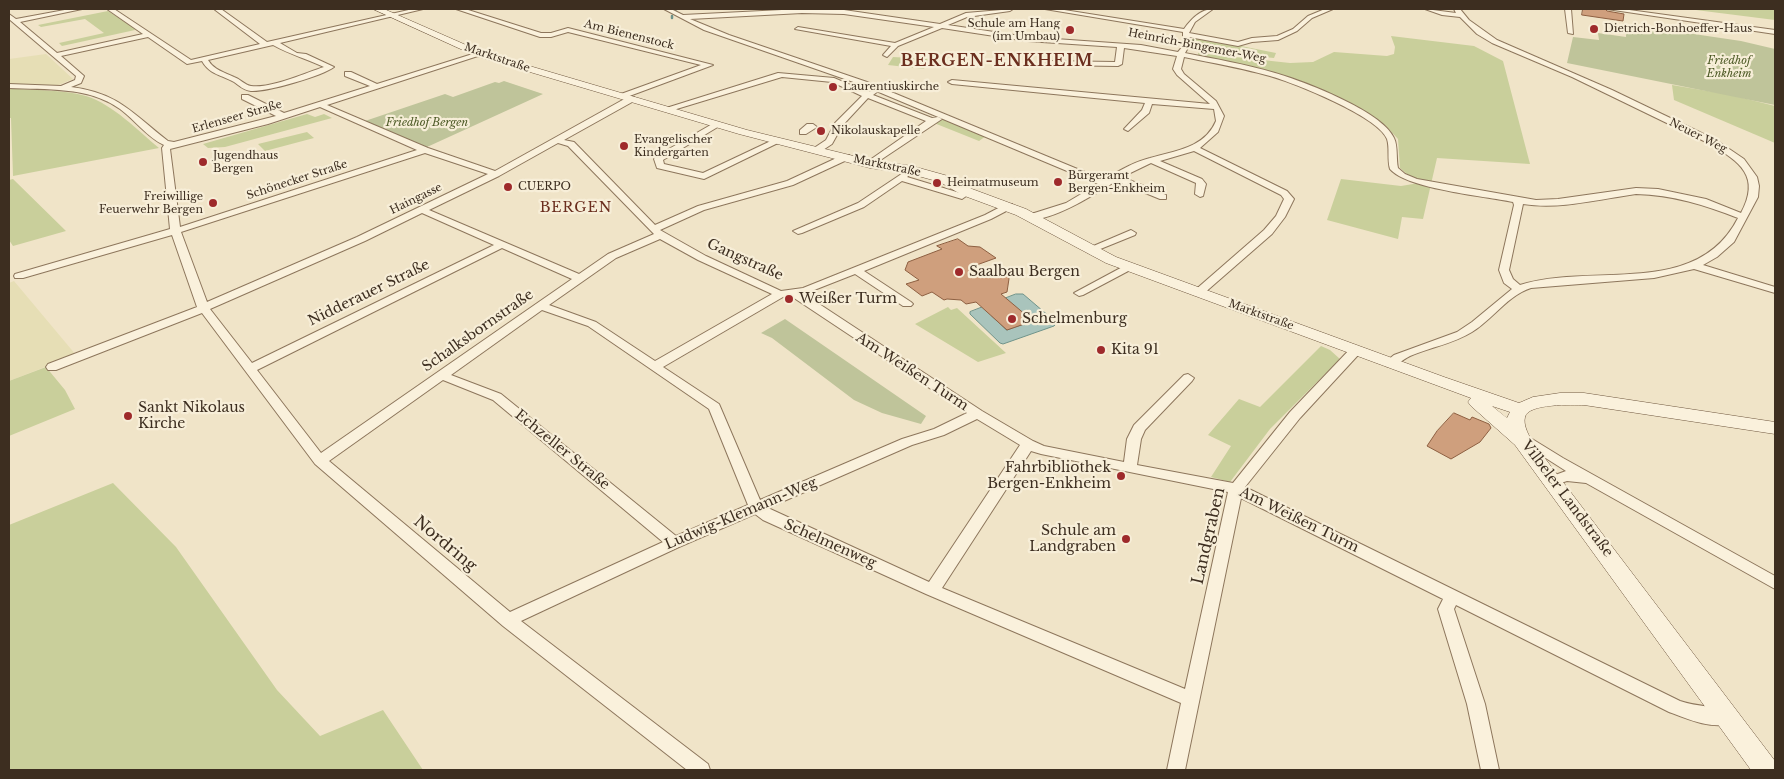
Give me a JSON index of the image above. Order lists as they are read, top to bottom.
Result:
{
  "streets": {
    "street": [
      "Am Bienenstock",
      "Heinrich-Bingemer-Weg",
      "Marktstraße",
      "Erlenseer Straße",
      "Neuer Weg",
      "Schönecker Straße",
      "Haingasse",
      "Gangstraße",
      "Nidderauer Straße",
      "Schalksbornstraße",
      "Am Weißen Turm",
      "Echzeller Straße",
      "Vilbeler Landstraße",
      "Ludwig-Klemann-Weg",
      "Landgraben",
      "Nordring",
      "Schelmenweg"
    ]
  },
  "crossings": [
    ["Am Bienenstock", "Haingasse"],
    ["Heinrich-Bingemer-Weg", "Neuer Weg"],
    ["Marktstraße", "Erlenseer Straße"],
    ["Marktstraße", "Neuer Weg"],
    ["Marktstraße", "Haingasse"],
    ["Marktstraße", "Gangstraße"],
    ["Marktstraße", "Schalksbornstraße"],
    ["Marktstraße", "Vilbeler Landstraße"],
    ["Marktstraße", "Landgraben"],
    ["Erlenseer Straße", "Nordring"],
    ["Schönecker Straße", "Nordring"],
    ["Haingasse", "Gangstraße"],
    ["Haingasse", "Nordring"],
    ["Gangstraße", "Schalksbornstraße"],
    ["Gangstraße", "Am Weißen Turm"],
    ["Nidderauer Straße", "Nordring"],
    ["Schalksbornstraße", "Echzeller Straße"],
    ["Schalksbornstraße", "Nordring"],
    ["Am Weißen Turm", "Vilbeler Landstraße"],
    ["Am Weißen Turm", "Ludwig-Klemann-Weg"],
    ["Am Weißen Turm", "Landgraben"],
    ["Echzeller Straße", "Ludwig-Klemann-Weg"],
    ["Ludwig-Klemann-Weg", "Nordring"],
    ["Ludwig-Klemann-Weg", "Schelmenweg"],
    ["Landgraben", "Schelmenweg"]
  ],
  "districts": ["BERGEN-ENKHEIM", "BERGEN"],
  "parks": ["Friedhof Enkheim", "Friedhof Bergen"],
  "places": [
    "Dietrich-Bonhoeffer-Haus",
    "Schule am Hang (im Umbau)",
    "Laurentiuskirche",
    "Nikolauskapelle",
    "Evangelischer Kindergarten",
    "Jugendhaus Bergen",
    "Bürgeramt Bergen-Enkheim",
    "Heimatmuseum",
    "CUERPO",
    "Freiwillige Feuerwehr Bergen",
    "Saalbau Bergen",
    "Weißer Turm",
    "Schelmenburg",
    "Kita 91",
    "Sankt Nikolaus Kirche",
    "Fahrbibliothek Bergen-Enkheim",
    "Schule am Landgraben"
  ]
}
